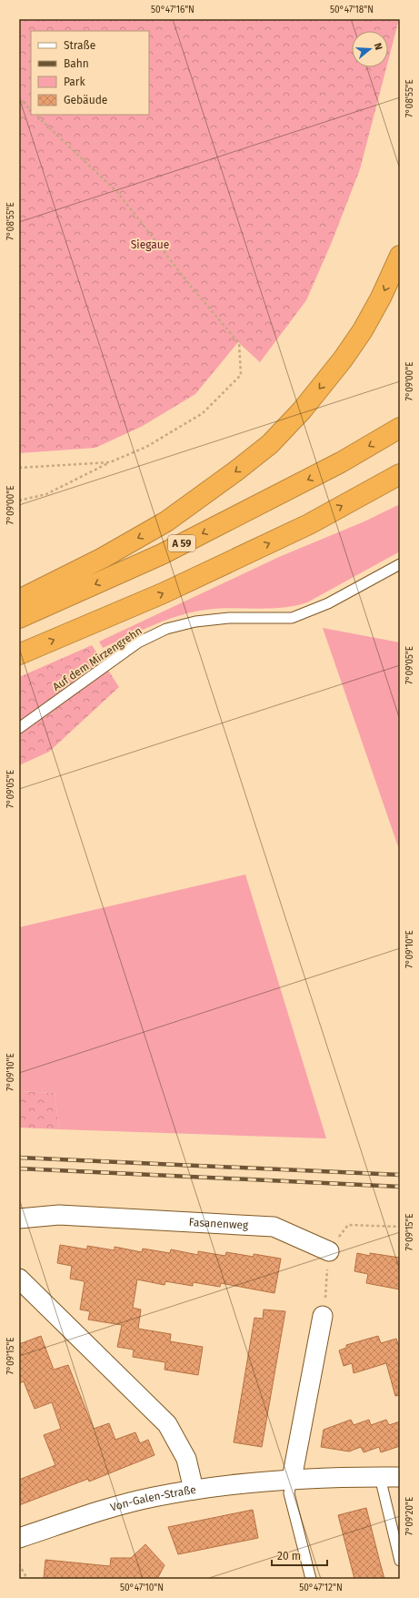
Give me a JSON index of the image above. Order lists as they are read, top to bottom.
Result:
{
  "streets": {
    "highway": ["A 59"],
    "street": ["Fasanenweg", "Von-Galen-Straße"],
    "lane": ["Auf dem Mirzengrehn"]
  },
  "parks": ["Siegaue"],
  "legend": [
    "Straße",
    "Bahn",
    "Park",
    "Gebäude"
  ],
  "scale_bar": "20 m",
  "north": "right",
  "coordinates": [
    "50°47'16\"N",
    "50°47'18\"N",
    "7°08'55\"E",
    "7°09'00\"E",
    "7°09'05\"E",
    "7°09'10\"E",
    "7°09'15\"E",
    "7°09'20\"E",
    "50°47'10\"N",
    "50°47'12\"N"
  ]
}
